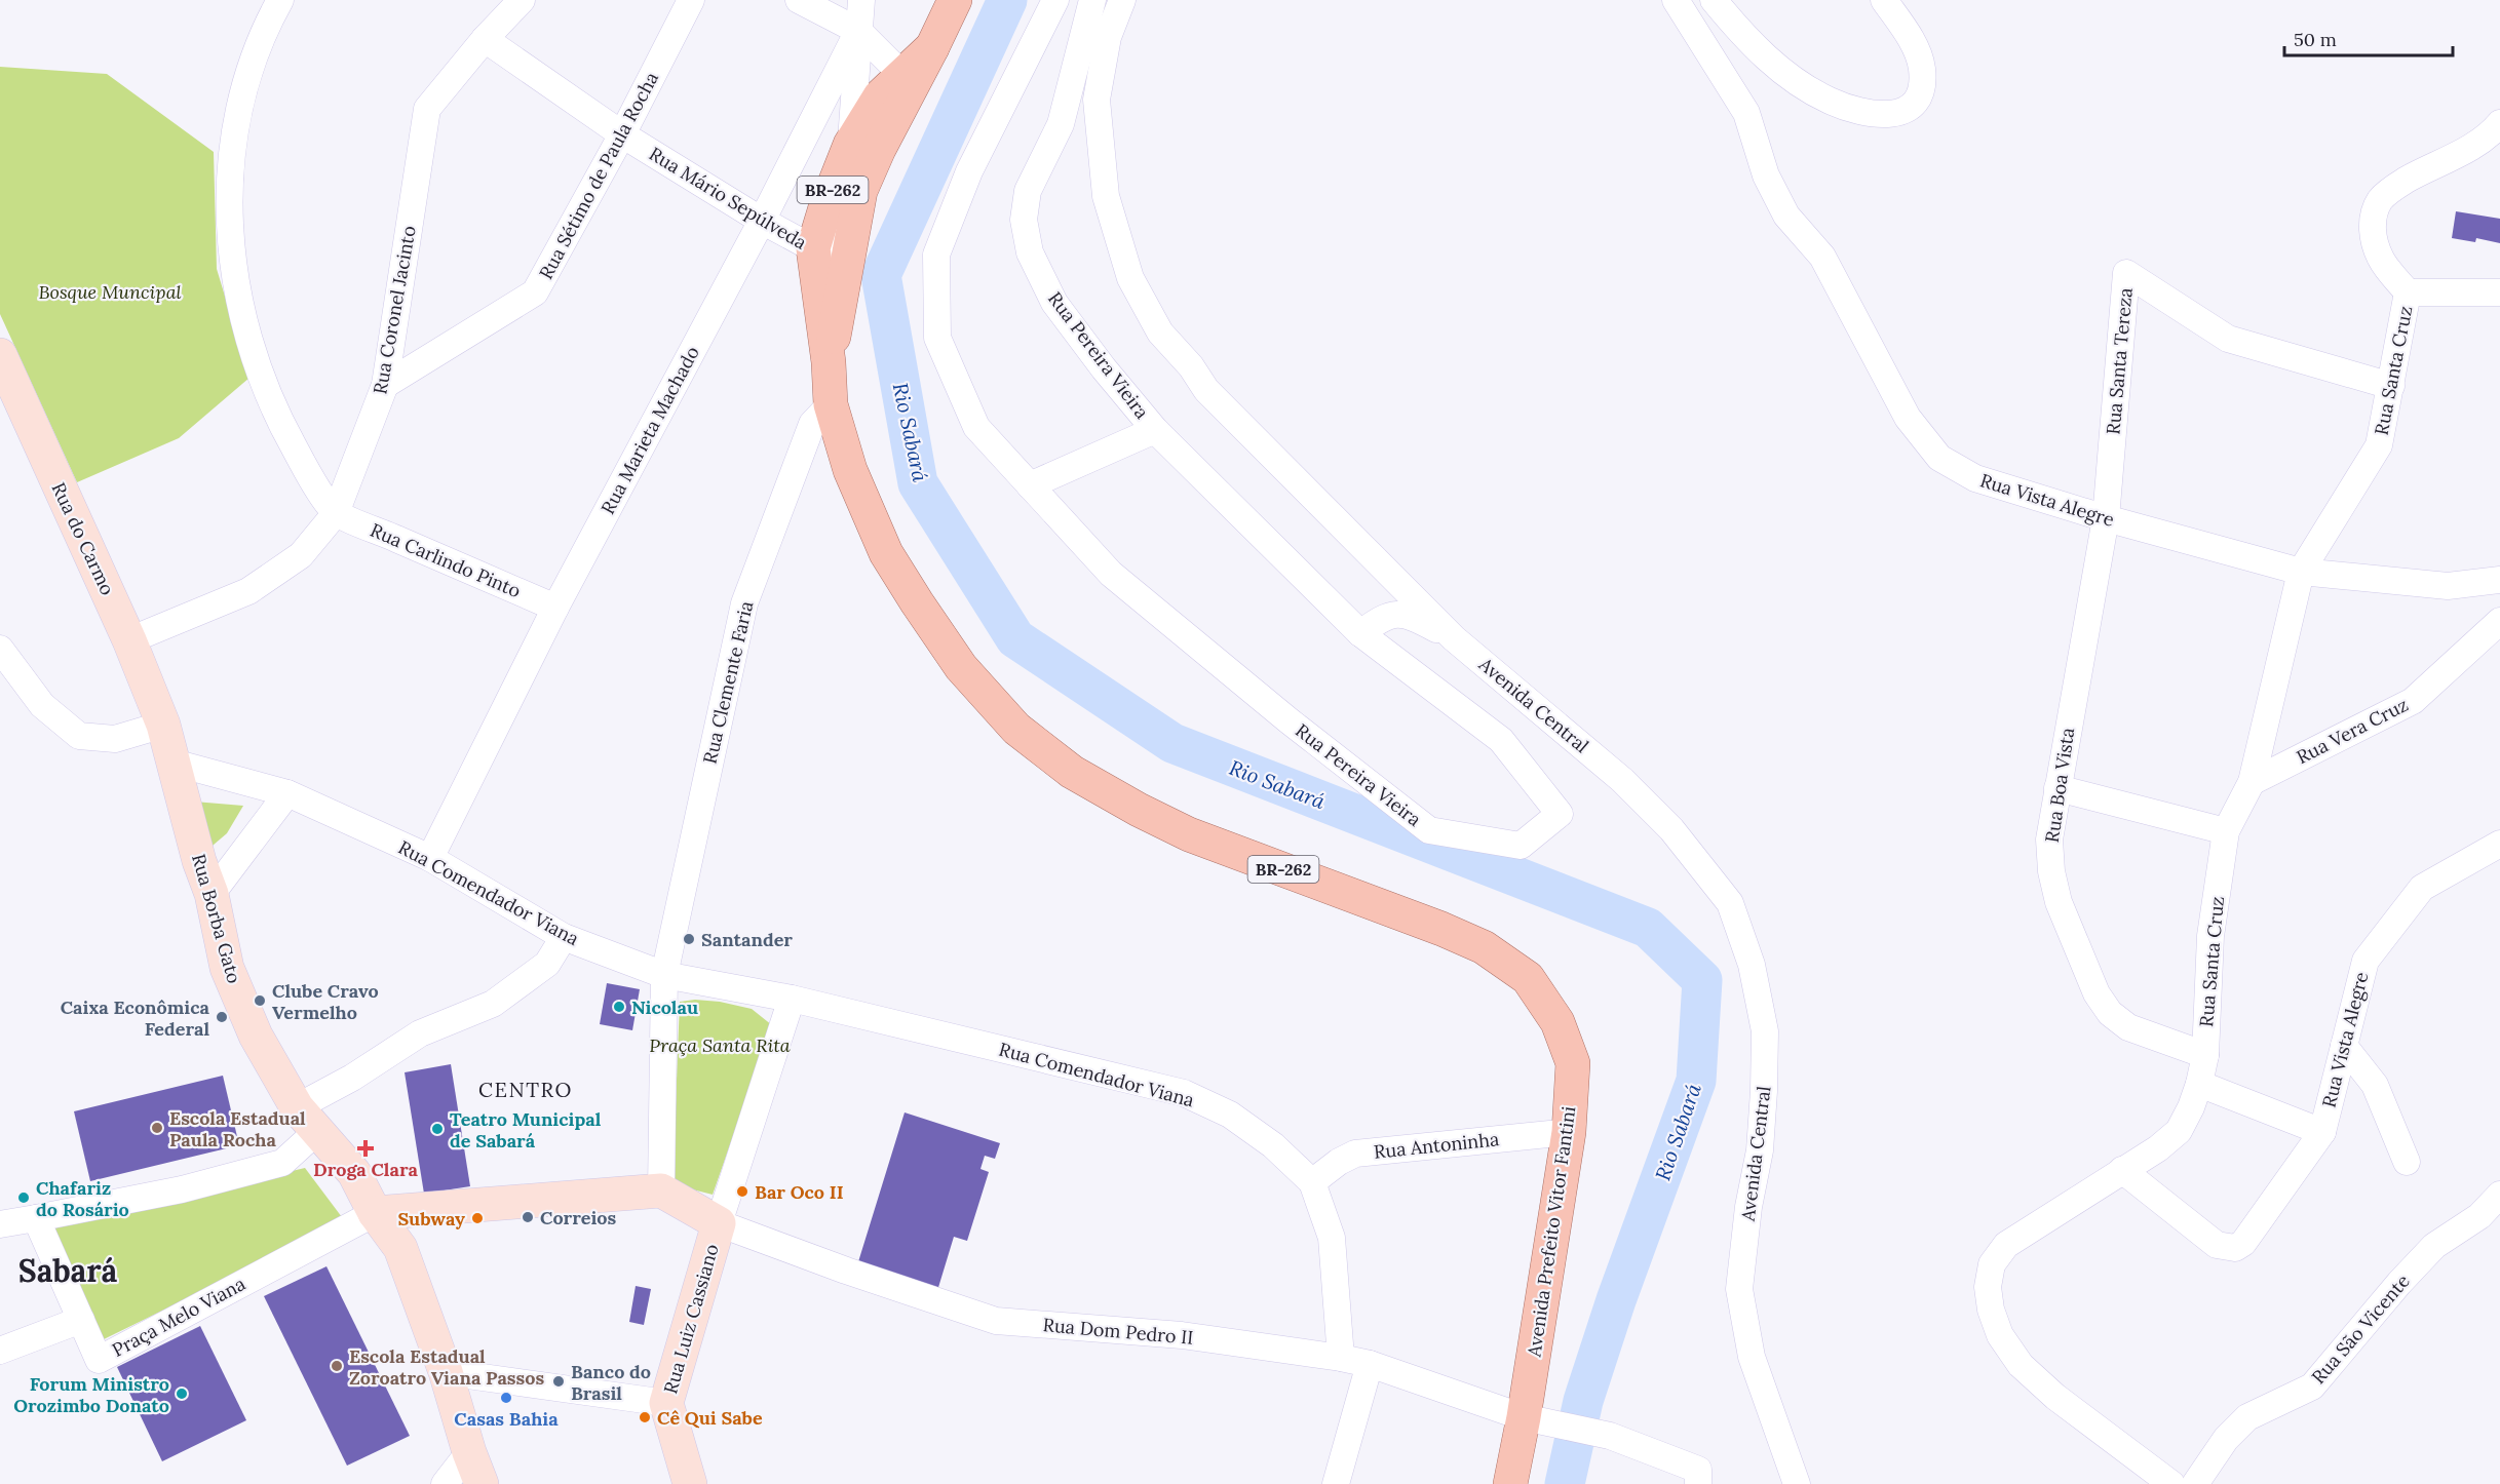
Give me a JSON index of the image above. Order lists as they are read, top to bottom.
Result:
{
  "streets": {
    "main road": [
      "BR-262",
      "Rua do Carmo",
      "Rua Borba Gato",
      "Avenida Prefeito Vitor Fantini",
      "Rua Luiz Cassiano"
    ],
    "street": [
      "Rua Sétimo de Paula Rocha",
      "Rua Mário Sepúlveda",
      "Rua Coronel Jacinto",
      "Rua Pereira Vieira",
      "Rua Santa Tereza",
      "Rua Santa Cruz",
      "Rua Marieta Machado",
      "Rua Vista Alegre",
      "Rua Carlindo Pinto",
      "Rua Clemente Faria",
      "Avenida Central",
      "Rua Vera Cruz",
      "Rua Boa Vista",
      "Rua Comendador Viana",
      "Rua Antoninha",
      "Praça Melo Viana",
      "Rua São Vicente",
      "Rua Dom Pedro II"
    ]
  },
  "crossings": [
    ["Rua Sétimo de Paula Rocha", "Rua Mário Sepúlveda"],
    ["Rua Sétimo de Paula Rocha", "Rua Coronel Jacinto"],
    ["Rua Mário Sepúlveda", "Rua Coronel Jacinto"],
    ["Rua Mário Sepúlveda", "Rua Marieta Machado"],
    ["Rua Mário Sepúlveda", "Avenida Prefeito Vitor Fantini"],
    ["Rua Coronel Jacinto", "Rua do Carmo"],
    ["Rua Coronel Jacinto", "Rua Carlindo Pinto"],
    ["Rua Santa Tereza", "Rua Santa Cruz"],
    ["Rua Santa Tereza", "Rua Vista Alegre"],
    ["Rua Santa Tereza", "Rua Boa Vista"],
    ["Rua Santa Cruz", "Rua Vista Alegre"],
    ["Rua Santa Cruz", "Rua Vera Cruz"],
    ["Rua Santa Cruz", "Rua Boa Vista"],
    ["Rua Marieta Machado", "Rua Carlindo Pinto"],
    ["Rua Marieta Machado", "Rua Comendador Viana"],
    ["Rua Vista Alegre", "Rua Boa Vista"],
    ["Rua do Carmo", "Rua Borba Gato"],
    ["Rua Clemente Faria", "Rua Comendador Viana"],
    ["Rua Clemente Faria", "Avenida Prefeito Vitor Fantini"],
    ["Rua Comendador Viana", "Rua Borba Gato"],
    ["Rua Comendador Viana", "Rua Antoninha"],
    ["Rua Comendador Viana", "Rua Dom Pedro II"],
    ["Rua Antoninha", "Avenida Prefeito Vitor Fantini"],
    ["Avenida Prefeito Vitor Fantini", "Rua Dom Pedro II"],
    ["Rua Luiz Cassiano", "Rua Dom Pedro II"]
  ],
  "districts": ["CENTRO", "Sabará"],
  "water": ["Rio Sabará"],
  "parks": ["Bosque Muncipal", "Praça Santa Rita"],
  "places": {
    "other": [
      "Santander",
      "Clube Cravo Vermelho",
      "Nicolau",
      "Caixa Econômica Federal",
      "Escola Estadual Paula Rocha",
      "Teatro Municipal de Sabará",
      "Bar Oco II",
      "Chafariz do Rosário",
      "Correios",
      "Subway",
      "Escola Estadual Zoroatro Viana Passos",
      "Banco do Brasil",
      "Forum Ministro Orozimbo Donato",
      "Casas Bahia",
      "Cê Qui Sabe"
    ],
    "health": ["Droga Clara"]
  },
  "scale_bar": "50 m"
}
